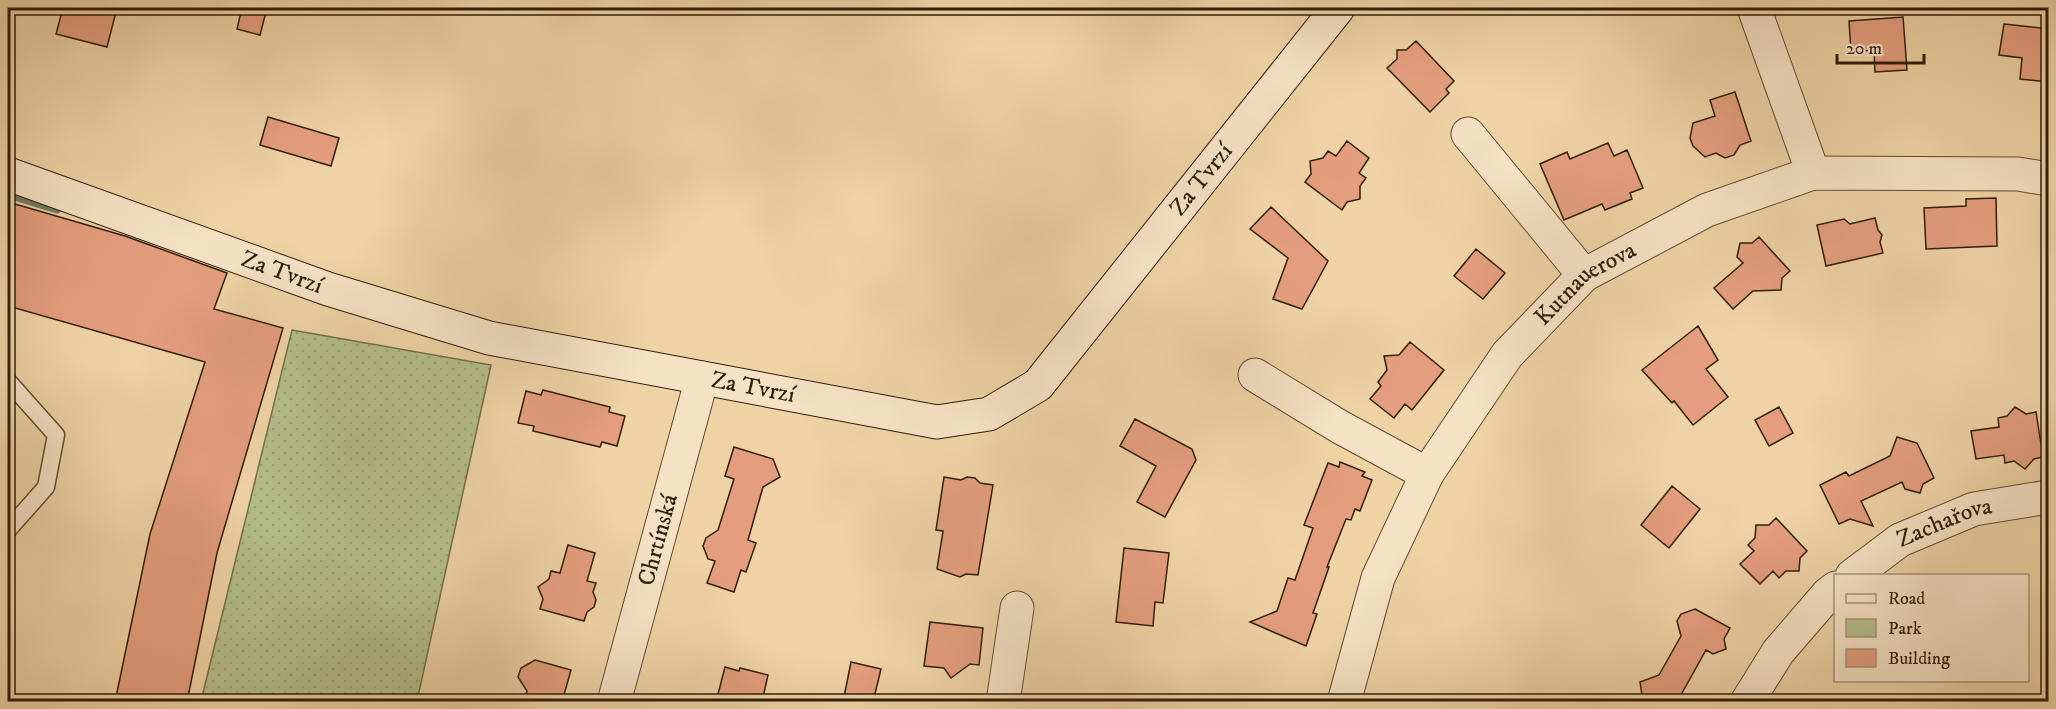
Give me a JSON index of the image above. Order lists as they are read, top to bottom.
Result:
{
  "streets": {
    "street": [
      "Za Tvrzí",
      "Kutnauerova",
      "Zachařova",
      "Chrtínská"
    ]
  },
  "crossings": [
    ["Za Tvrzí", "Chrtínská"]
  ],
  "legend": ["Road", "Park", "Building"],
  "scale_bar": "20 m"
}
